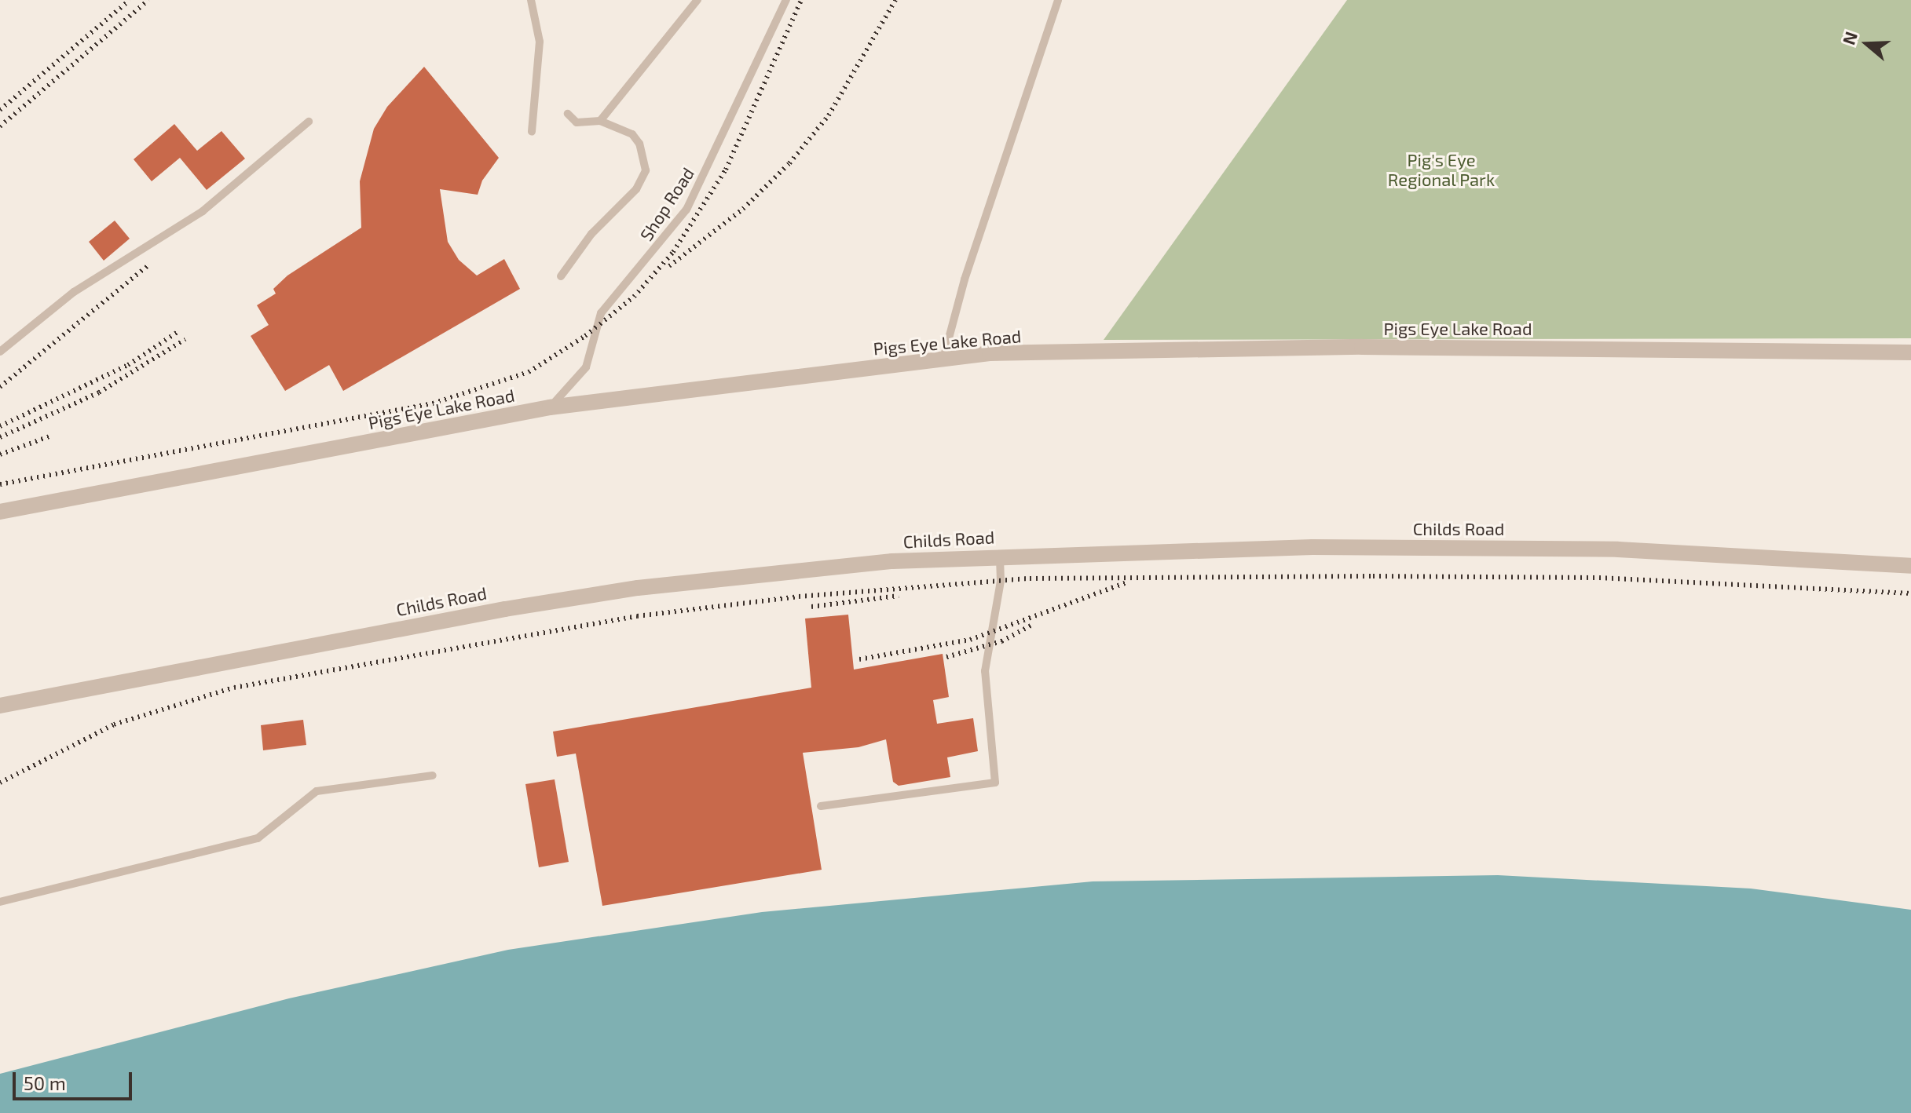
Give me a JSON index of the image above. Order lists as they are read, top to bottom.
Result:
{
  "streets": {
    "street": ["Pigs Eye Lake Road", "Childs Road"],
    "lane": ["Shop Road"]
  },
  "crossings": [
    ["Shop Road", "Pigs Eye Lake Road"]
  ],
  "parks": ["Pig's Eye Regional Park"],
  "scale_bar": "50 m",
  "north": "left"
}
